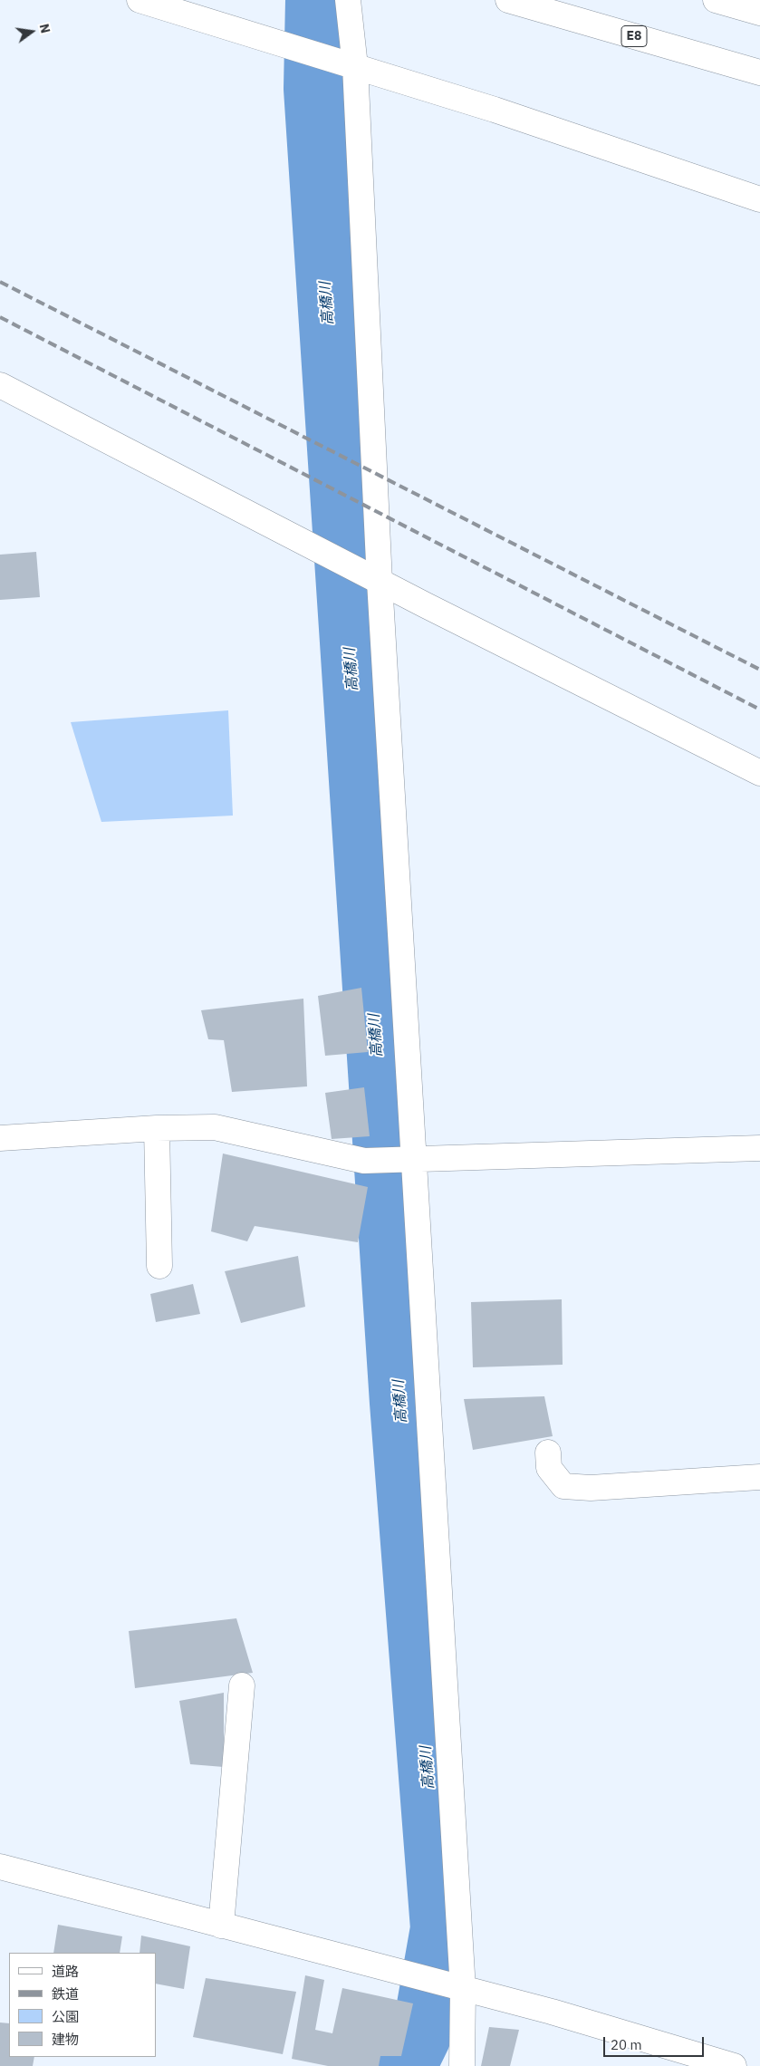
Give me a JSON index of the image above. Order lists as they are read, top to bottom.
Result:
{
  "streets": {
    "main road": ["E8"]
  },
  "water": ["高橋川"],
  "legend": [
    "道路",
    "鉄道",
    "公園",
    "建物"
  ],
  "scale_bar": "20 m",
  "north": "right"
}
